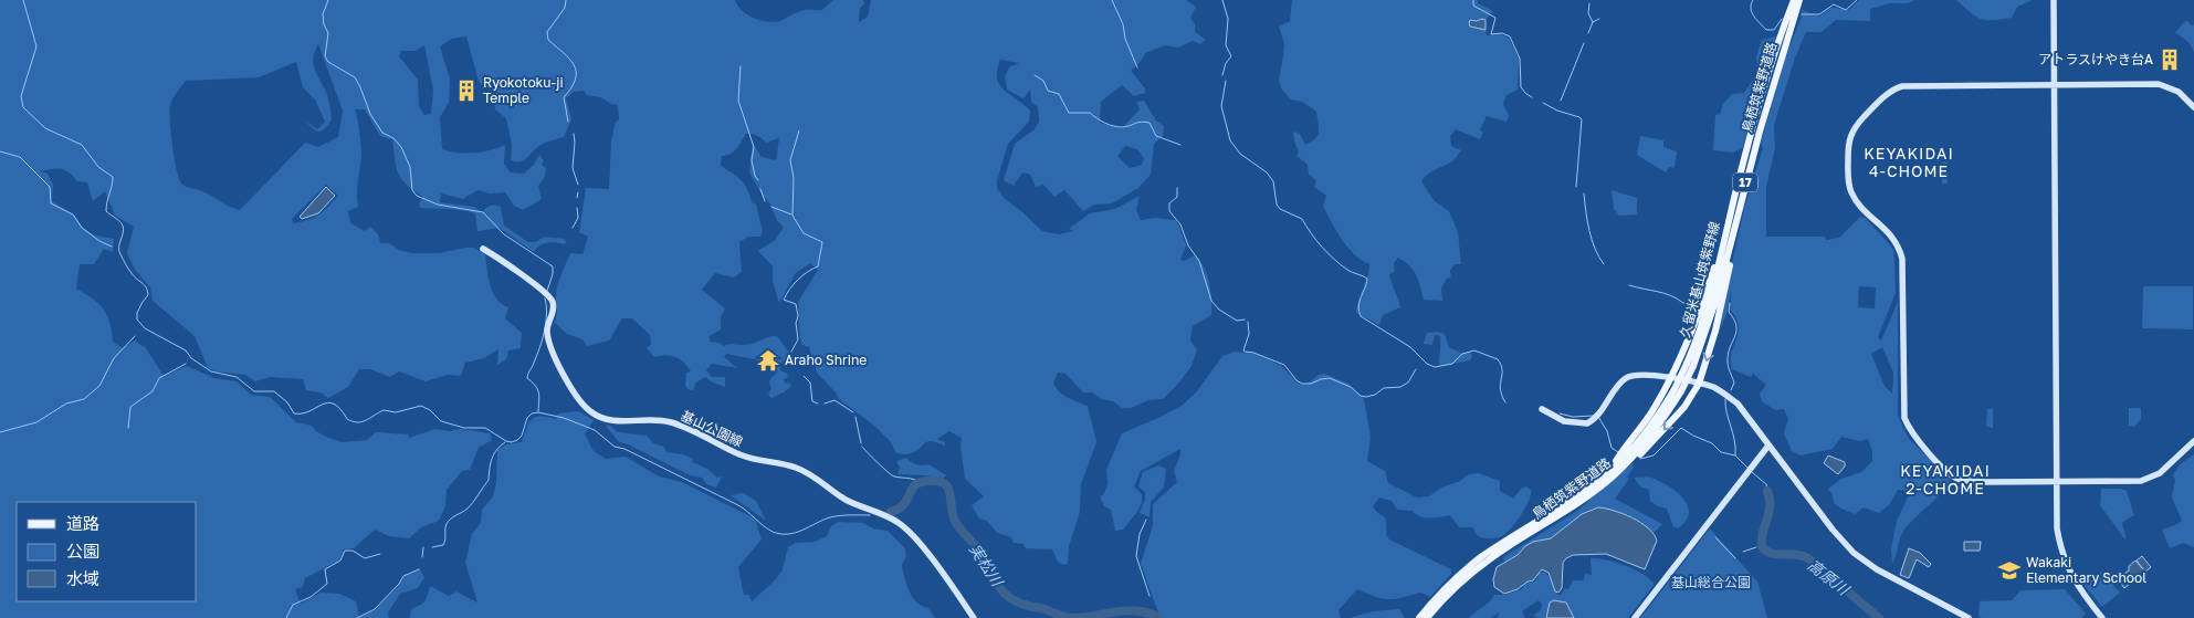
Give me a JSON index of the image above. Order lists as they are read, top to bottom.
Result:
{
  "streets": {
    "main road": ["鳥栖筑紫野道路", "17", "久留米基山筑紫野線"],
    "street": ["基山公園線"]
  },
  "crossings": [
    ["鳥栖筑紫野道路", "17"],
    ["鳥栖筑紫野道路", "久留米基山筑紫野線"]
  ],
  "districts": ["KEYAKIDAI 4-CHOME", "KEYAKIDAI 2-CHOME"],
  "water": ["実松川", "高原川"],
  "parks": ["基山総合公園"],
  "places": {
    "building": ["アトラスけやき台A", "Ryokotoku-ji Temple"],
    "temple": ["Araho Shrine"],
    "school or university": ["Wakaki Elementary School"]
  },
  "legend": ["道路", "公園", "水域"]
}
